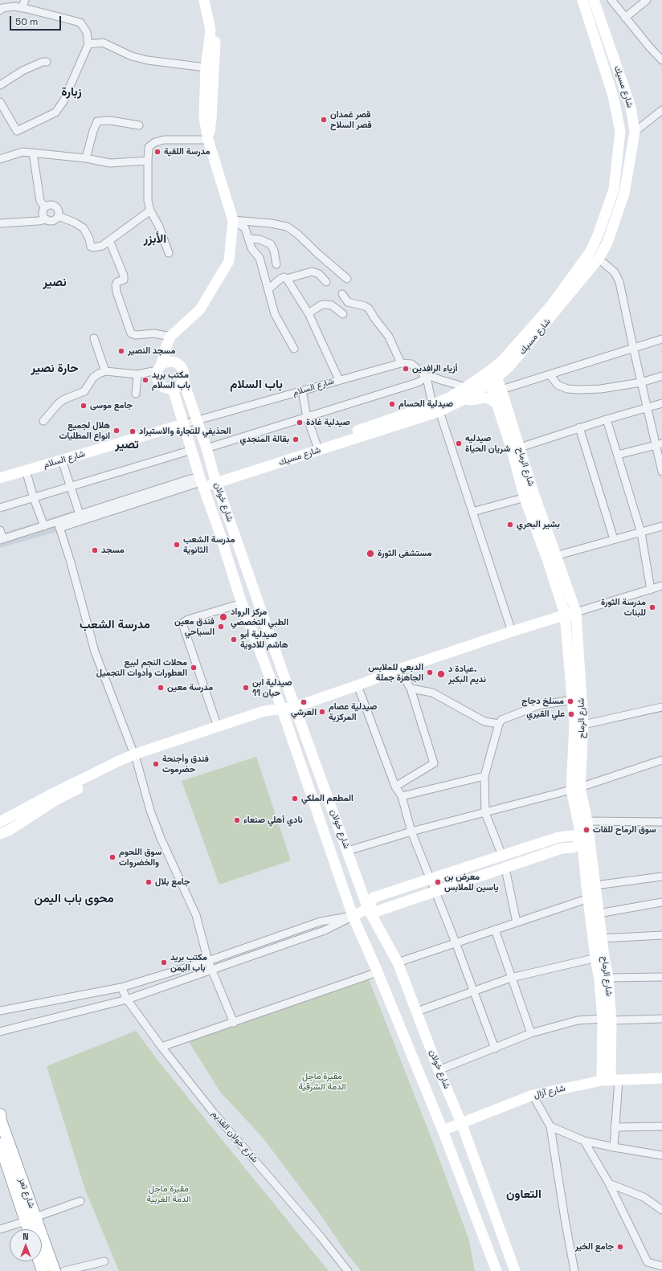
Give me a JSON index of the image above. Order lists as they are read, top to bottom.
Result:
{
  "streets": {
    "main road": ["شارع تعز"],
    "street": [
      "شارع مسيك",
      "شارع السلام",
      "شارع الرماح",
      "شارع خولان",
      "شارع آزال",
      "شارع خولان القديم"
    ]
  },
  "crossings": [
    ["شارع مسيك", "شارع الرماح"],
    ["شارع مسيك", "شارع خولان"],
    ["شارع السلام", "شارع خولان"],
    ["شارع الرماح", "شارع آزال"],
    ["شارع خولان", "شارع آزال"]
  ],
  "districts": [
    "زبارة",
    "الأبزر",
    "نصير",
    "حارة نصير",
    "باب السلام",
    "تصير",
    "مدرسة الشعب",
    "محوى باب اليمن",
    "التعاون"
  ],
  "parks": ["مقبرة ماجل الدمة الشرقية", "مقبرة ماجل الدمة الغربية"],
  "places": [
    "قصر غمدان قصر السلاح",
    "مدرسة اللقية",
    "مسجد النصير",
    "أزياء الرافدين",
    "مكتب بريد باب السلام",
    "صيدلية الحسام",
    "جامع موسى",
    "صيدلية غادة",
    "هلال لجميع انواع المطليات",
    "الحذيفي للتجارة والاستيراد",
    "بقالة المنجدي",
    "صيدليه شريان الحياة",
    "بشير البحري",
    "مدرسة الشعب الثانوية",
    "مسجد",
    "مستشفى الثورة",
    "مدرسة الثورة للبنات",
    "مركز الرواد الطبي التخصصي",
    "فندق معين السياحي",
    "صيدلية أبو هاشم للادوية",
    "محلات النجم لبيع العطورات وأدوات التجميل",
    "الدبعي للملابس الجاهزة جملة",
    "عيادة د. نديم البكير",
    "مدرسة معين",
    "صيدلية ابن حيان 11",
    "مسلخ دجاج",
    "العرشي",
    "صيدلية عصام المركزية",
    "علي القيري",
    "فندق وأجنحة حضرموت",
    "المطعم الملكي",
    "نادي أهلي صنعاء",
    "سوق الرماح للقات",
    "سوق اللحوم والخضروات",
    "جامع بلال",
    "معرض بن ياسين للملابس",
    "مكتب بريد باب اليمن",
    "جامع الخير"
  ],
  "scale_bar": "50 m",
  "north": "top"
}
